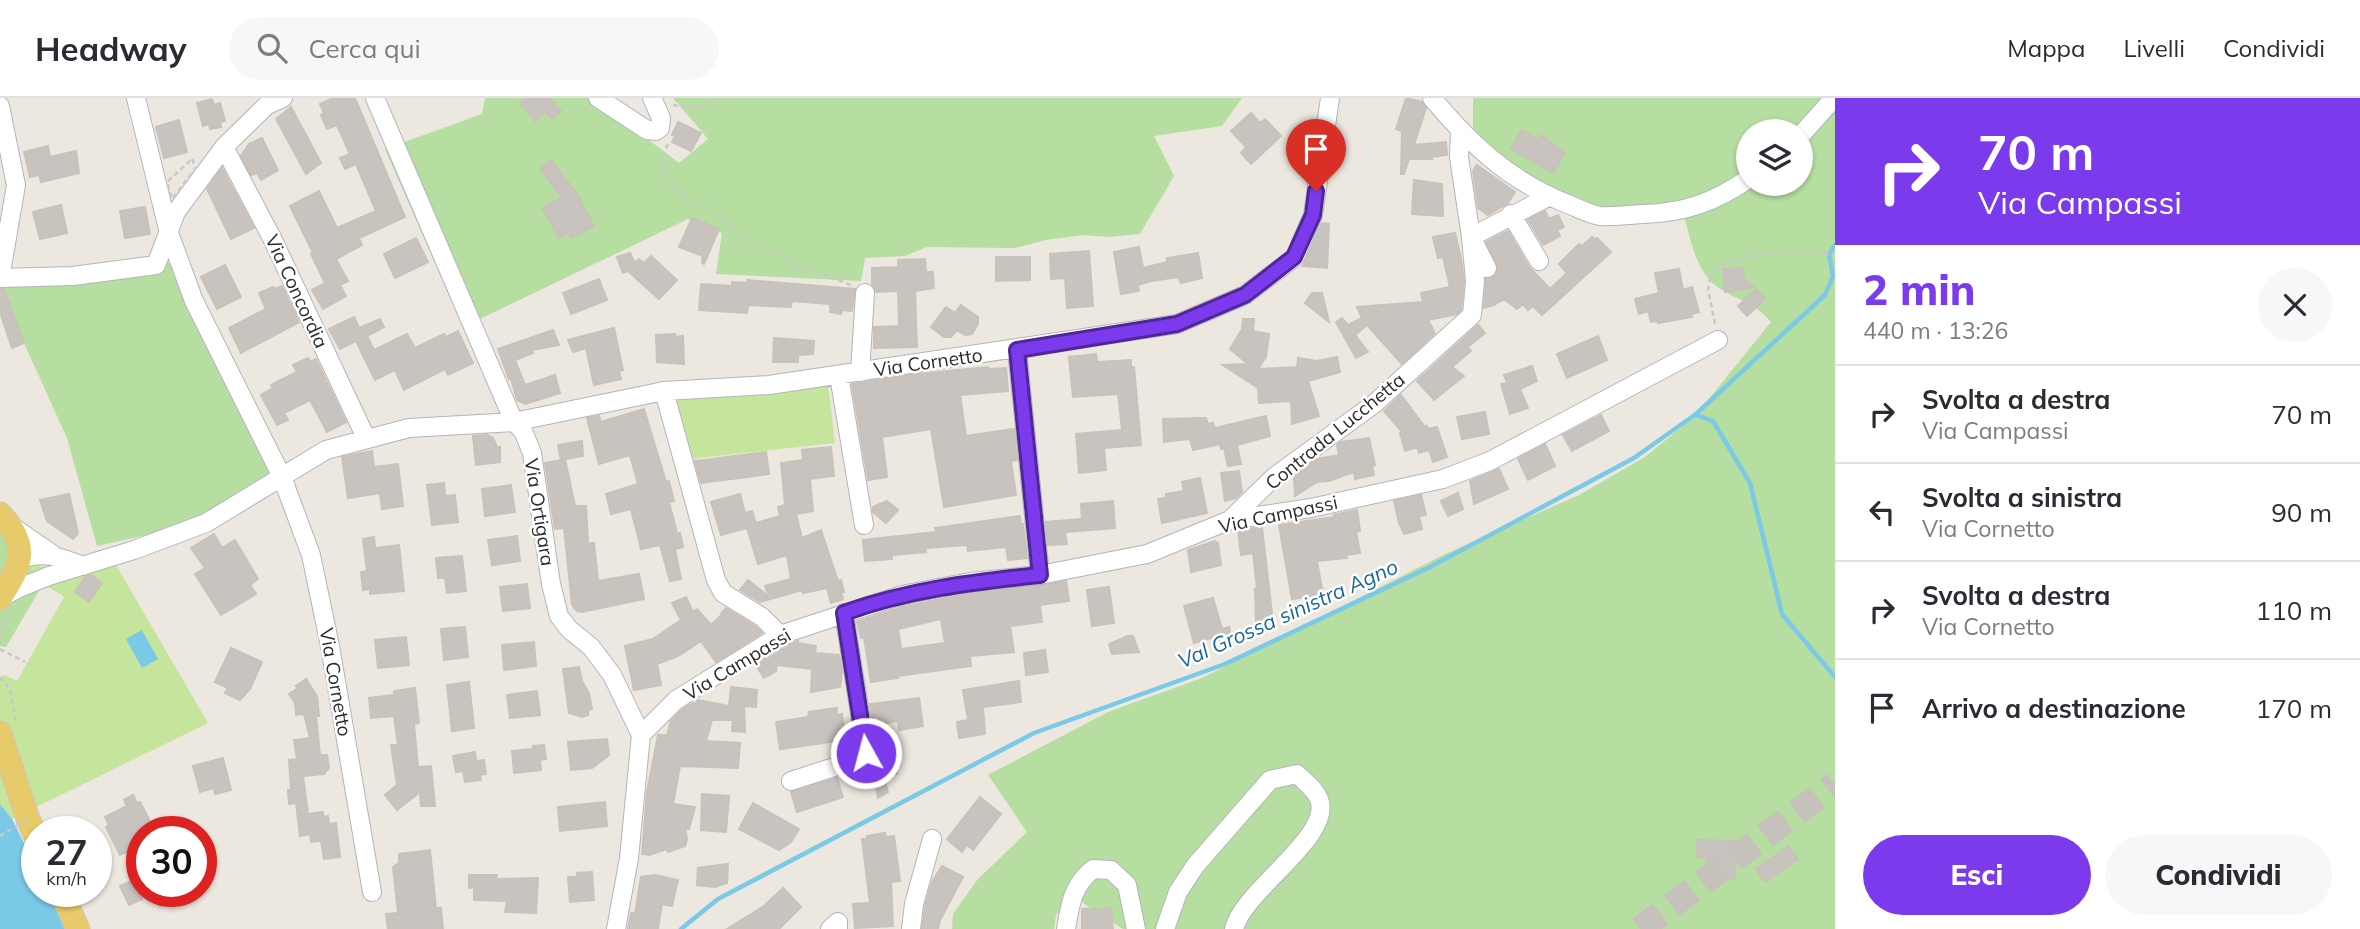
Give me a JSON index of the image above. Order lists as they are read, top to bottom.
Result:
{
  "streets": {
    "street": [
      "Via Concordia",
      "Via Cornetto",
      "Contrada Lucchetta",
      "Via Ortigara",
      "Via Campassi"
    ]
  },
  "crossings": [
    ["Via Concordia", "Via Cornetto"],
    ["Via Cornetto", "Via Ortigara"],
    ["Contrada Lucchetta", "Via Campassi"],
    ["Via Ortigara", "Via Campassi"]
  ],
  "water": ["Val Grossa sinistra Agno"],
  "page": {
    "header": "Headway",
    "search": "Cerca qui",
    "nav": ["Mappa", "Livelli", "Condividi"],
    "turn": ["70 m", "Via Campassi"],
    "heading": ["2 min", "440 m · 13:26"],
    "list": [
      {
        "name": "Svolta a destra",
        "note": "Via Campassi",
        "value": "70 m"
      },
      {
        "name": "Svolta a sinistra",
        "note": "Via Cornetto",
        "value": "90 m"
      },
      {
        "name": "Svolta a destra",
        "note": "Via Cornetto",
        "value": "110 m"
      },
      {
        "name": "Arrivo a destinazione",
        "value": "170 m"
      }
    ],
    "speed": "27 km/h",
    "limit": "30",
    "buttons": ["Esci", "Condividi"]
  }
}
